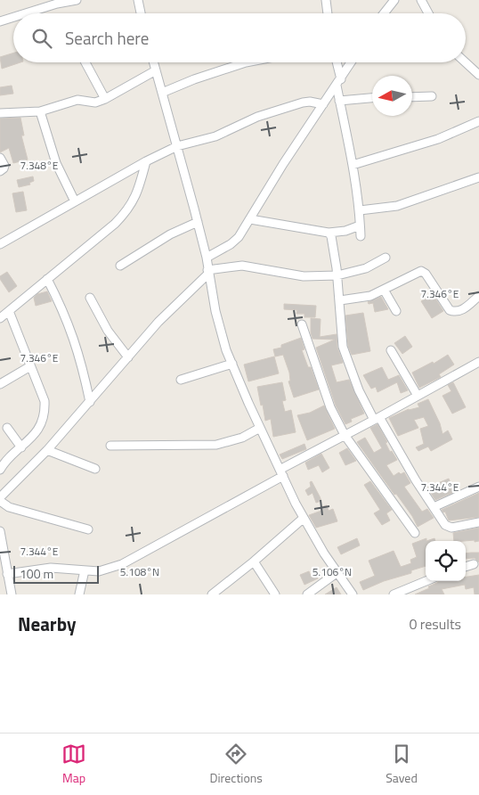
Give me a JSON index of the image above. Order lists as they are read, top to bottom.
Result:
{
  "scale_bar": "100 m",
  "north": "left",
  "page": {
    "search": "Search here",
    "scale": "100 m",
    "heading": ["Nearby", "0 results"],
    "nav": ["Map", "Directions", "Saved"]
  },
  "coordinates": [
    "7.348°E",
    "7.346°E",
    "7.344°E",
    "5.108°N",
    "5.106°N"
  ]
}
